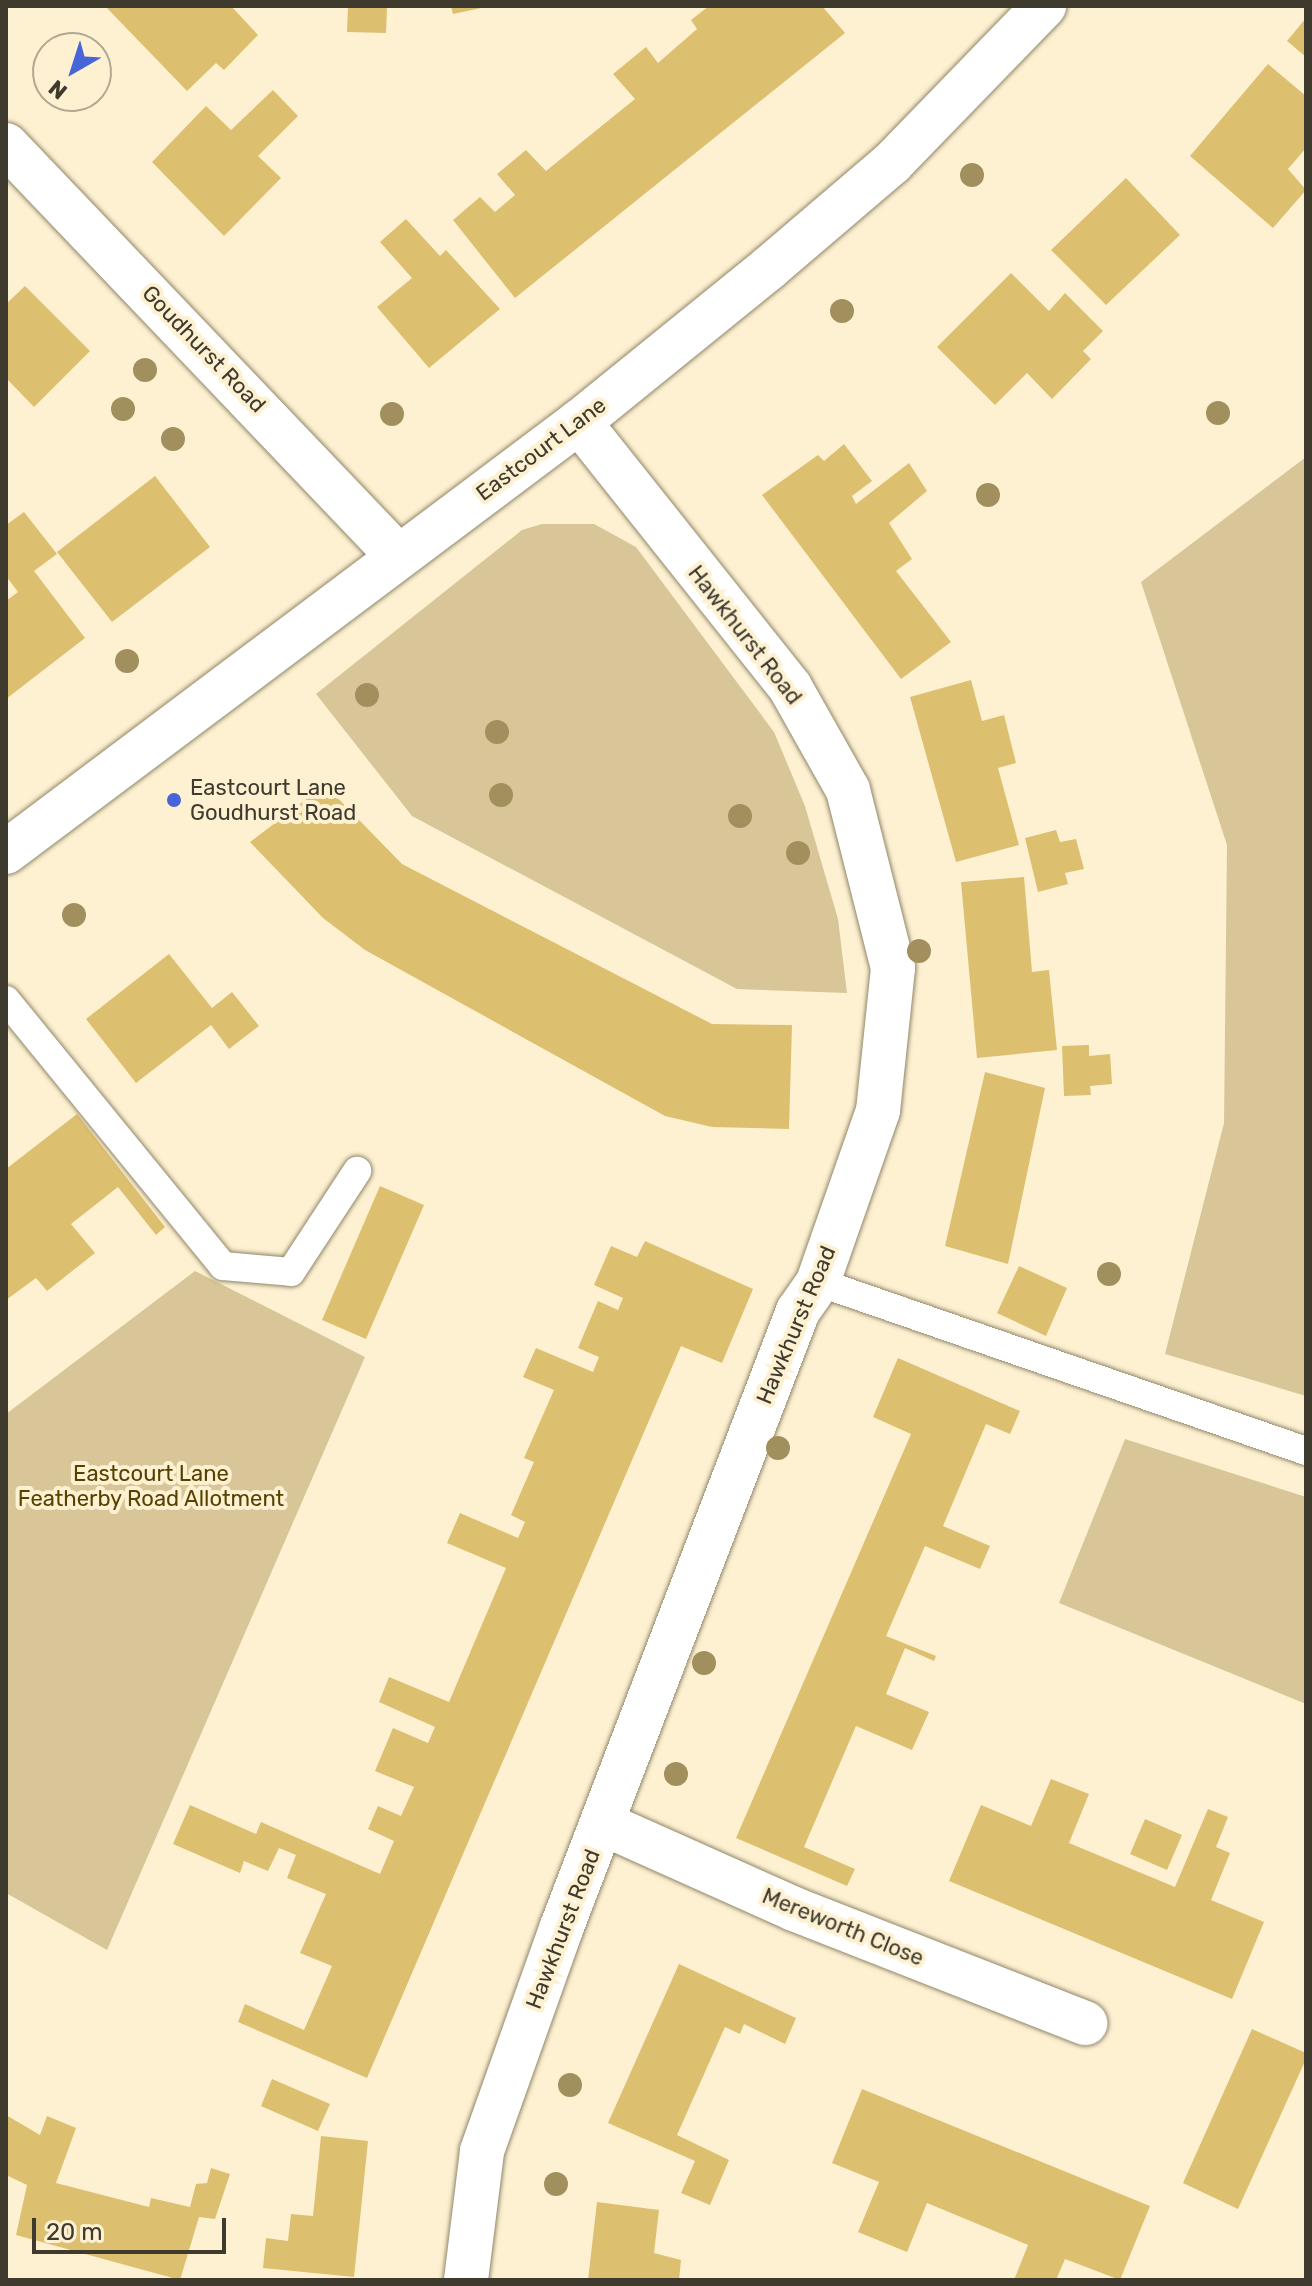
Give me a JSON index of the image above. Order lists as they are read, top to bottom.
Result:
{
  "streets": {
    "street": [
      "Goudhurst Road",
      "Eastcourt Lane",
      "Hawkhurst Road",
      "Mereworth Close"
    ]
  },
  "crossings": [
    ["Goudhurst Road", "Eastcourt Lane"],
    ["Eastcourt Lane", "Hawkhurst Road"],
    ["Hawkhurst Road", "Mereworth Close"]
  ],
  "parks": ["Eastcourt Lane Featherby Road Allotment"],
  "places": ["Eastcourt Lane Goudhurst Road"],
  "scale_bar": "20 m",
  "north": "bottom left"
}
